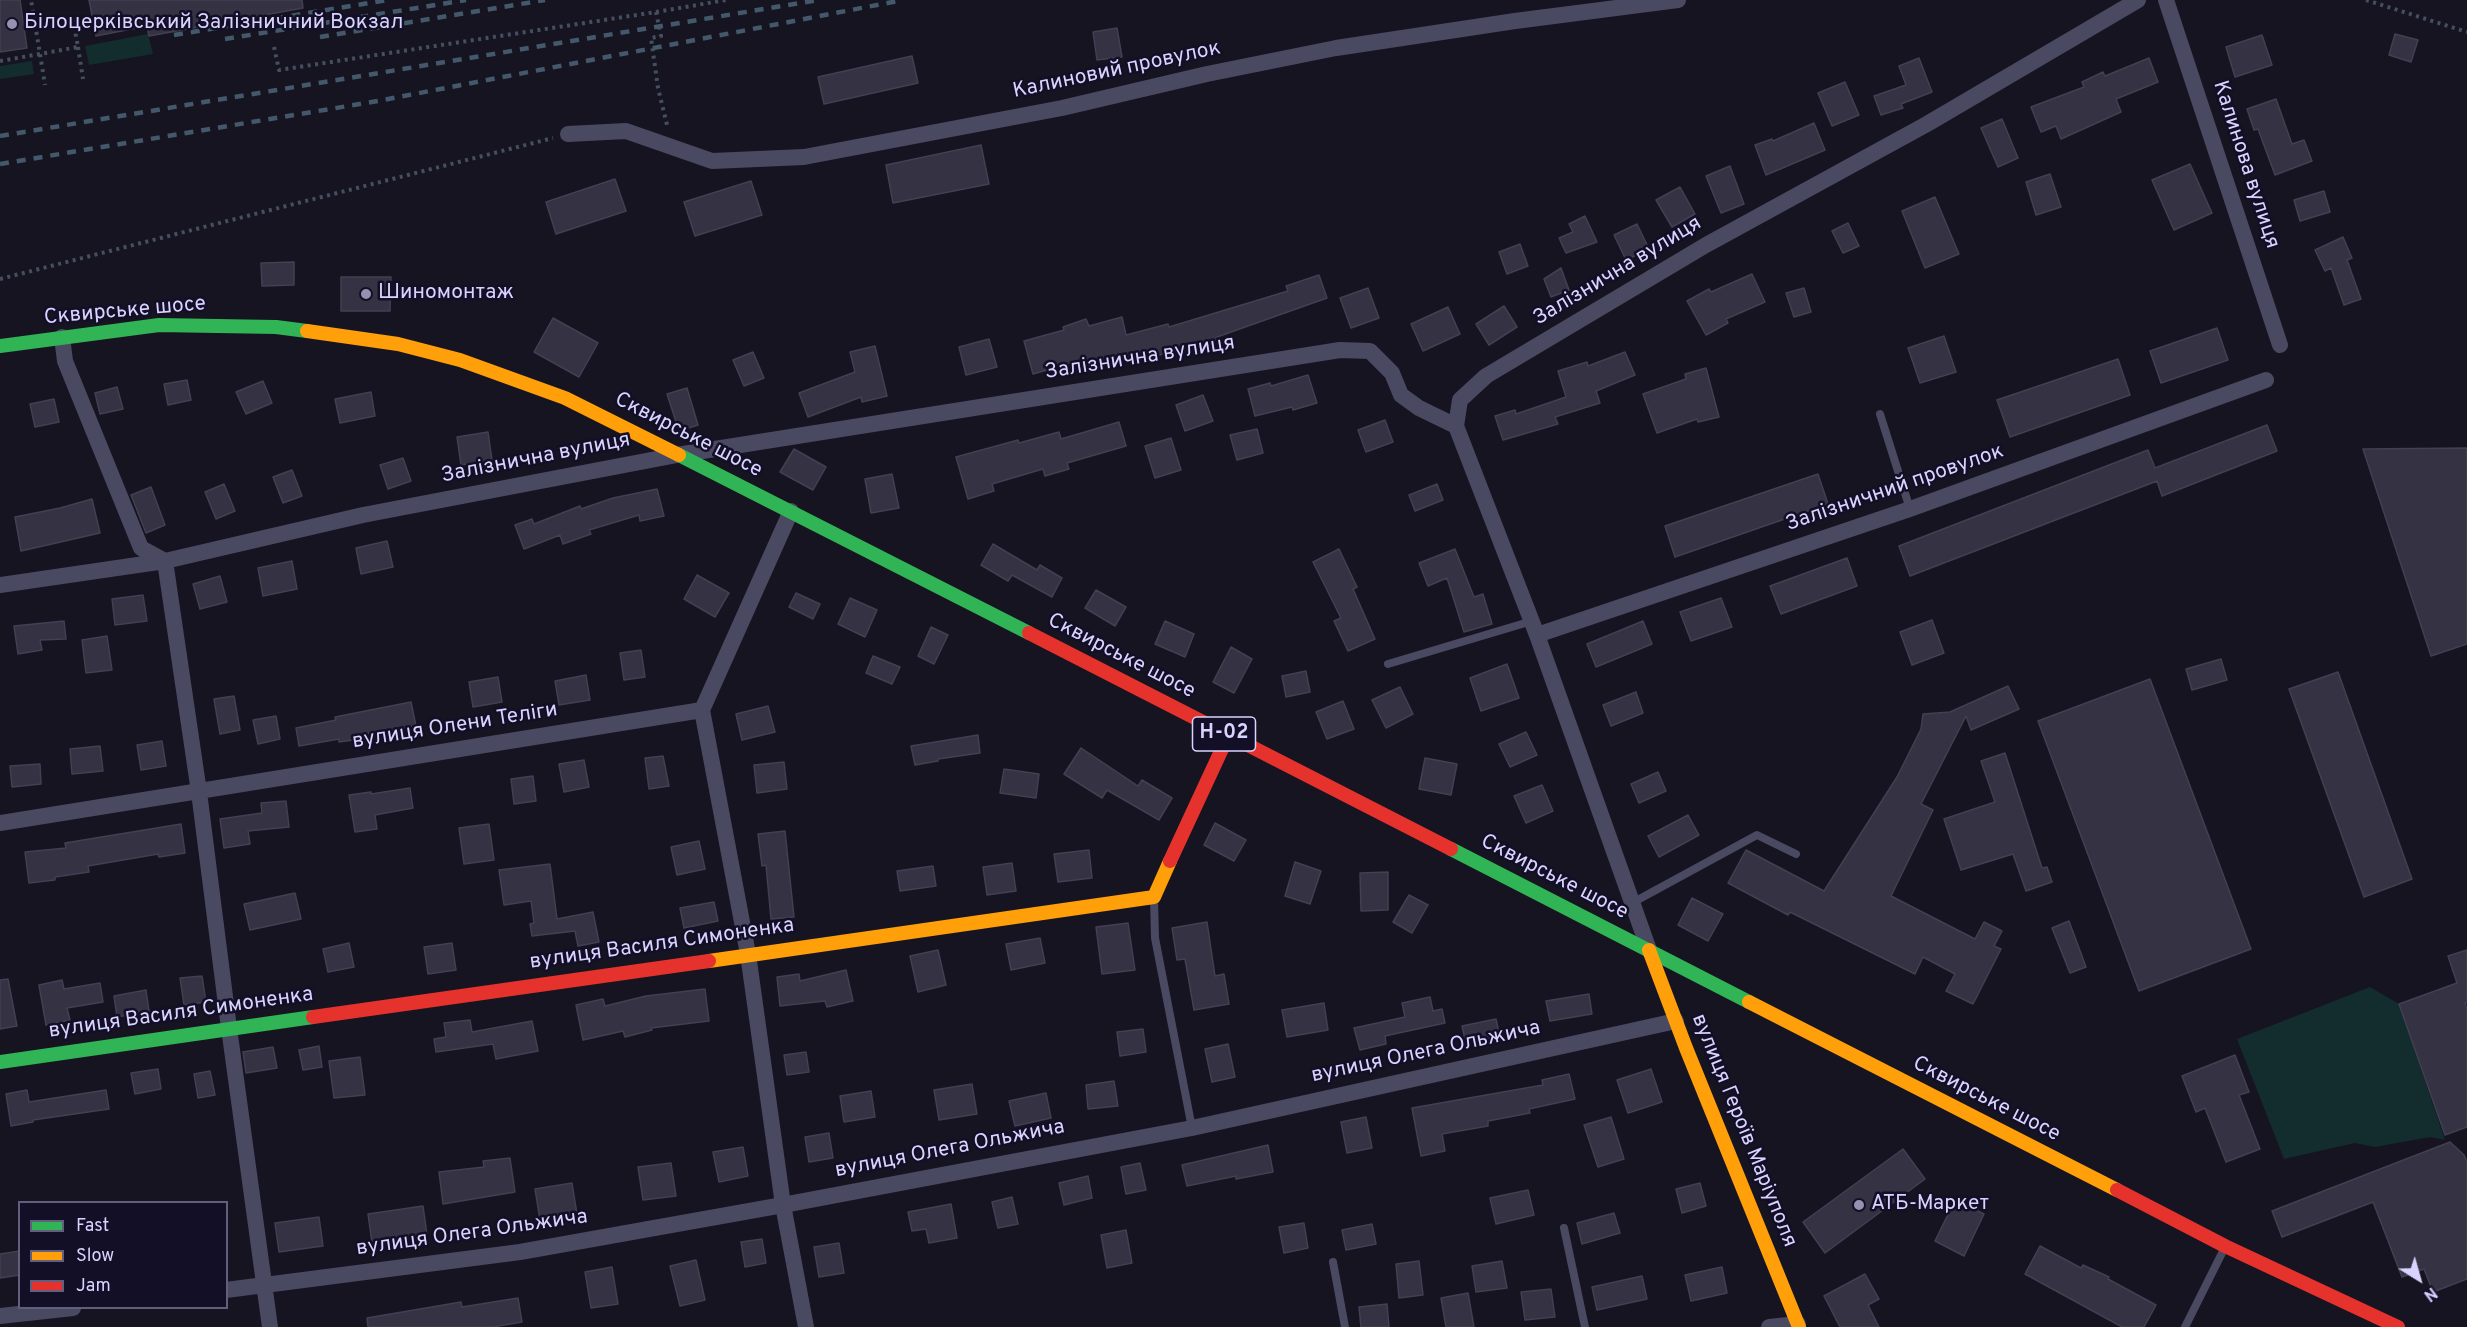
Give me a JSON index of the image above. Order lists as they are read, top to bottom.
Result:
{
  "streets": {
    "main road": [
      "Сквирське шосе",
      "Н-02",
      "вулиця Василя Симоненка",
      "вулиця Героїв Маріуполя"
    ],
    "street": [
      "Калиновий провулок",
      "Калинова вулиця",
      "Залізнична вулиця",
      "Залізничний провулок",
      "вулиця Олени Теліги",
      "вулиця Олега Ольжича"
    ]
  },
  "crossings": [
    ["Залізнична вулиця", "Сквирське шосе"],
    ["Сквирське шосе", "вулиця Героїв Маріуполя"],
    ["вулиця Олега Ольжича", "вулиця Героїв Маріуполя"]
  ],
  "places": ["Білоцерківський Залізничний Вокзал", "Шиномонтаж", "АТБ-Маркет"],
  "legend": ["Fast", "Slow", "Jam"],
  "north": "bottom right"
}
